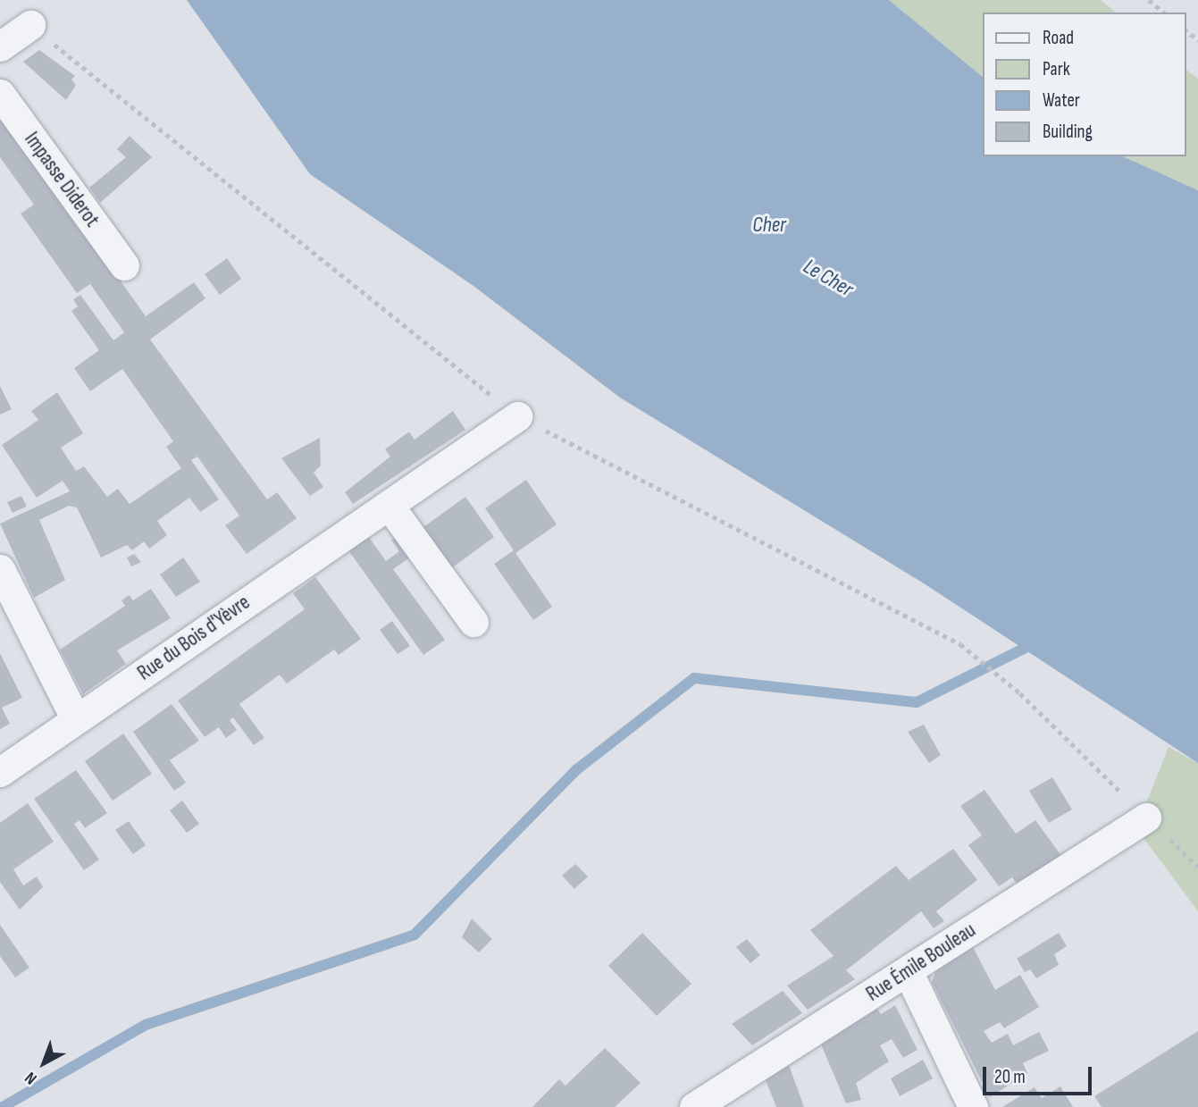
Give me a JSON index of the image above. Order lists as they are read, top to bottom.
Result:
{
  "streets": {
    "street": ["Impasse Diderot", "Rue du Bois d'Yèvre", "Rue Émile Bouleau"]
  },
  "water": ["Cher", "Le Cher"],
  "legend": [
    "Road",
    "Park",
    "Water",
    "Building"
  ],
  "scale_bar": "20 m",
  "north": "bottom left"
}
